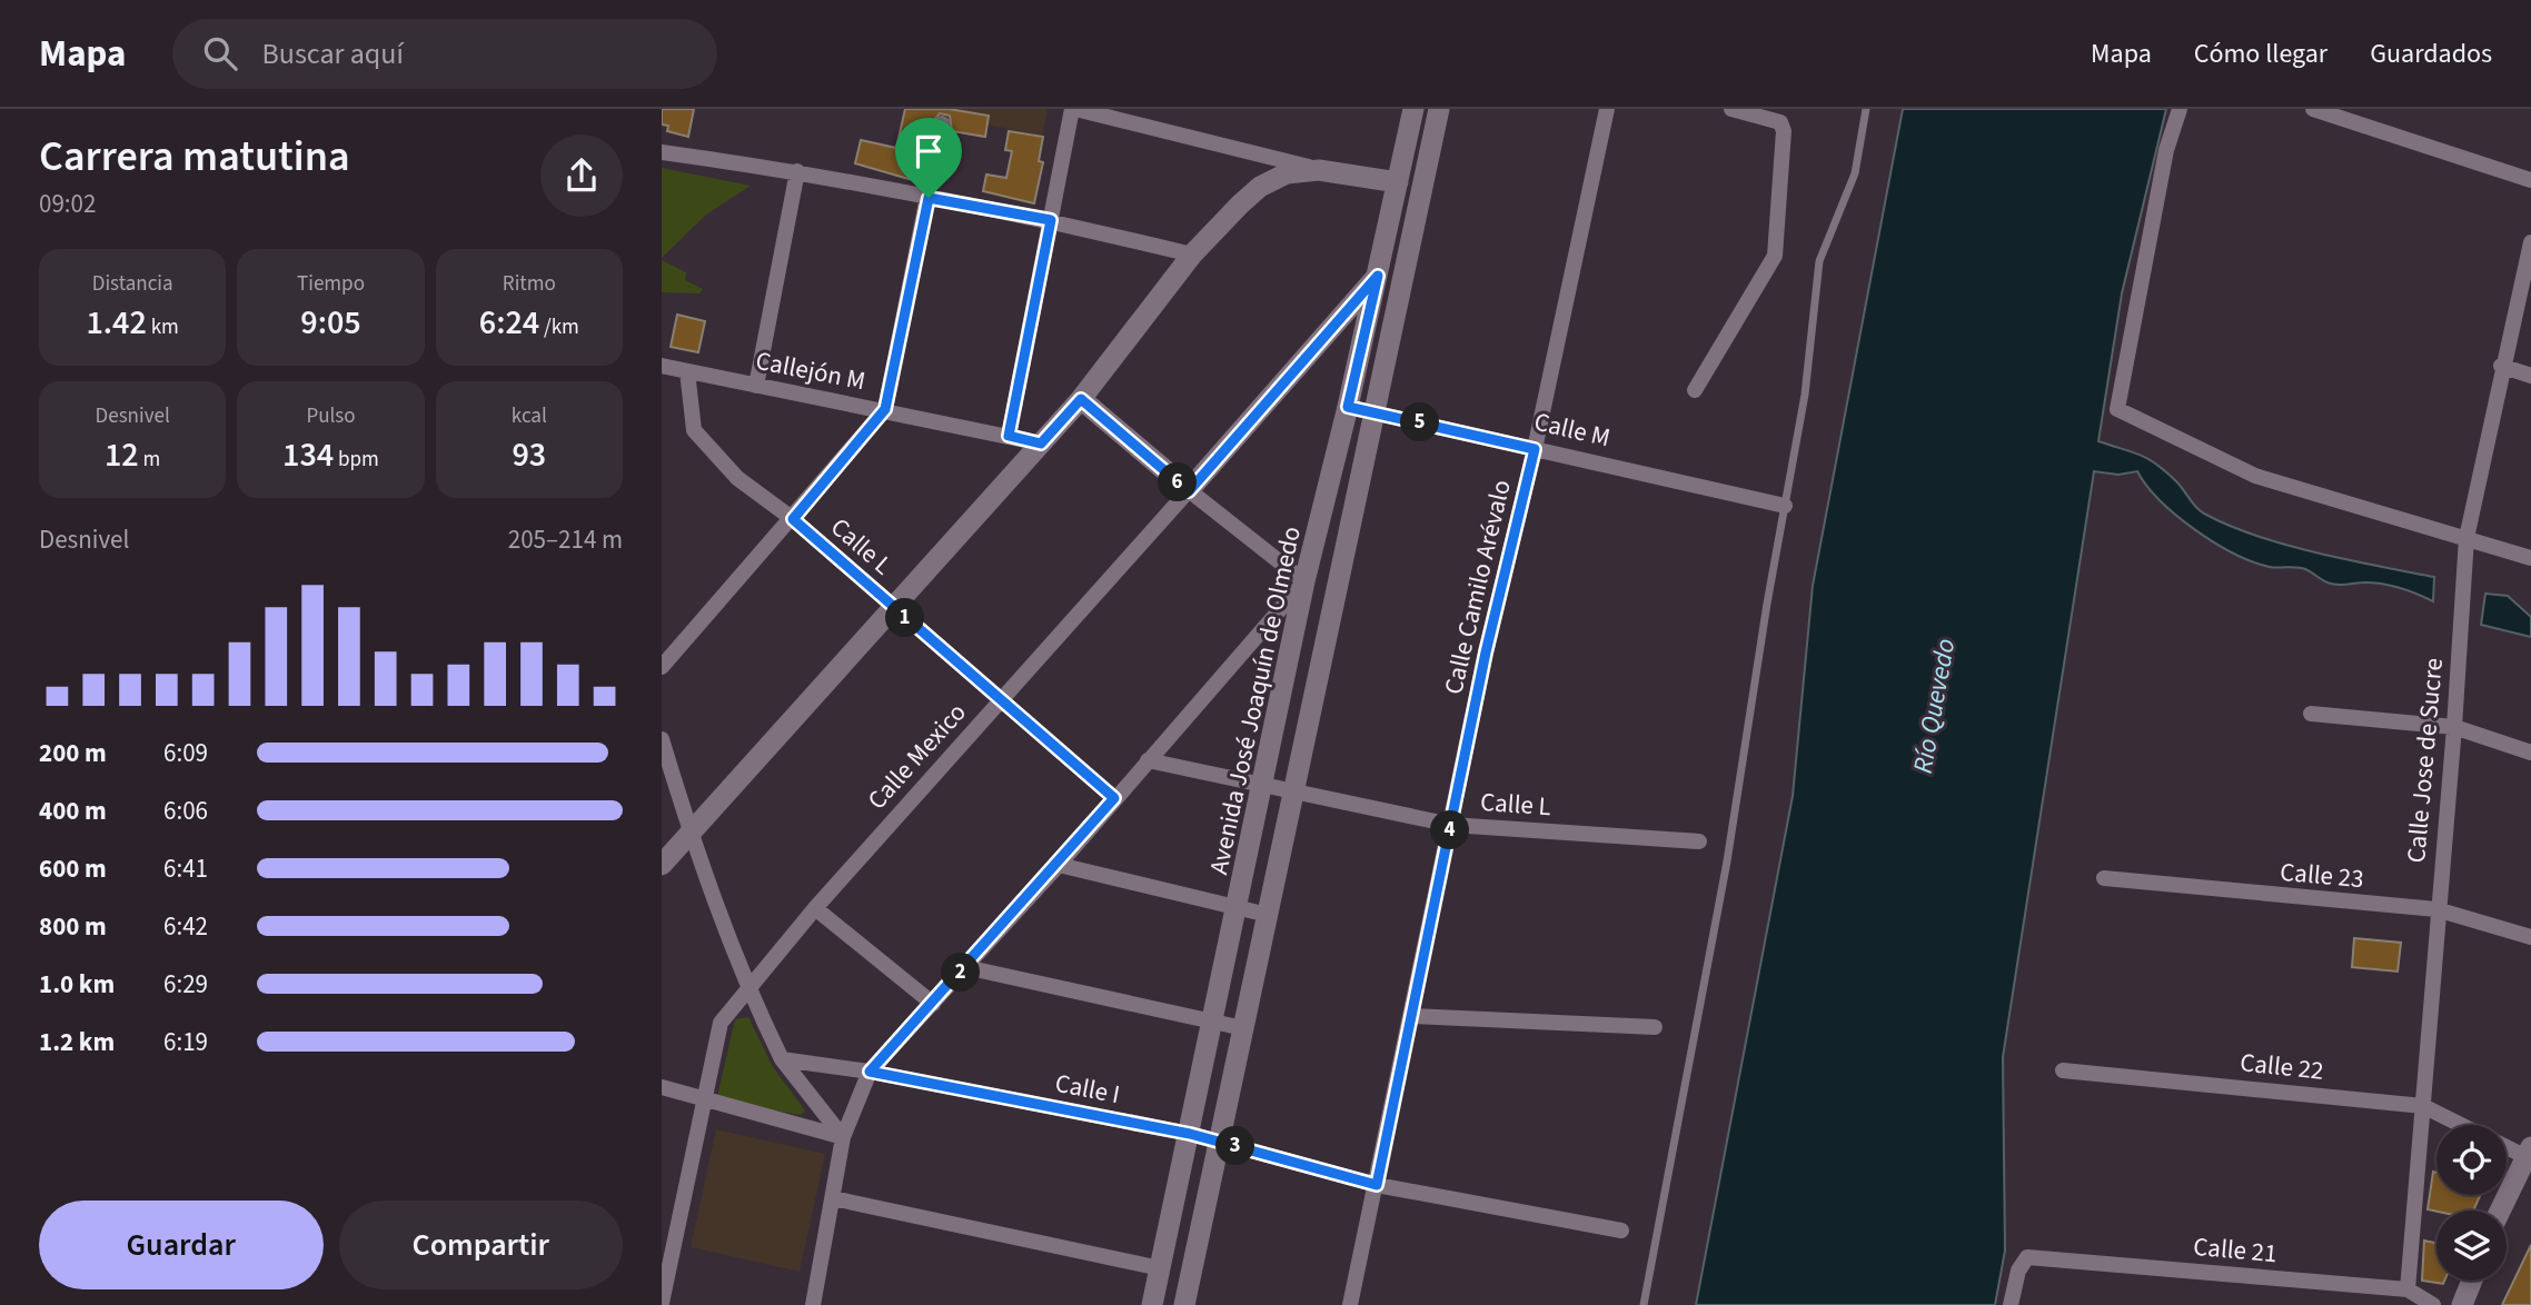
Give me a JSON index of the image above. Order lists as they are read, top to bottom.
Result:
{
  "streets": {
    "main road": ["Avenida José Joaquín de Olmedo", "Calle Mexico"],
    "street": [
      "Callejón M",
      "Calle M",
      "Calle L",
      "Calle Camilo Arévalo",
      "Calle Jose de Sucre",
      "Calle 23",
      "Calle 22",
      "Calle I",
      "Calle 21"
    ]
  },
  "crossings": [
    ["Callejón M", "Calle L"],
    ["Calle M", "Calle Camilo Arévalo"],
    ["Calle M", "Avenida José Joaquín de Olmedo"],
    ["Calle L", "Calle Camilo Arévalo"],
    ["Calle L", "Avenida José Joaquín de Olmedo"],
    ["Calle L", "Calle Mexico"],
    ["Calle Camilo Arévalo", "Calle I"],
    ["Avenida José Joaquín de Olmedo", "Calle Mexico"],
    ["Avenida José Joaquín de Olmedo", "Calle I"],
    ["Calle Jose de Sucre", "Calle 23"],
    ["Calle Jose de Sucre", "Calle 22"],
    ["Calle Jose de Sucre", "Calle 21"]
  ],
  "water": ["Río Quevedo"],
  "page": {
    "header": "Mapa",
    "search": "Buscar aquí",
    "nav": ["Mapa", "Cómo llegar", "Guardados"],
    "heading": ["Carrera matutina", "09:02"],
    "stats": [
      ["Distancia", "1.42 km"],
      ["Tiempo", "9:05"],
      ["Ritmo", "6:24 /km"],
      ["Desnivel", "12 m"],
      ["Pulso", "134 bpm"],
      ["kcal", "93"]
    ],
    "pins": [
      "5",
      "6",
      "1",
      "4",
      "2",
      "3"
    ],
    "chart": ["Desnivel", "205–214 m"],
    "list": [
      {
        "name": "200 m",
        "note": "6:09"
      },
      {
        "name": "400 m",
        "note": "6:06"
      },
      {
        "name": "600 m",
        "note": "6:41"
      },
      {
        "name": "800 m",
        "note": "6:42"
      },
      {
        "name": "1.0 km",
        "note": "6:29"
      },
      {
        "name": "1.2 km",
        "note": "6:19"
      }
    ],
    "buttons": ["Guardar", "Compartir"]
  }
}
